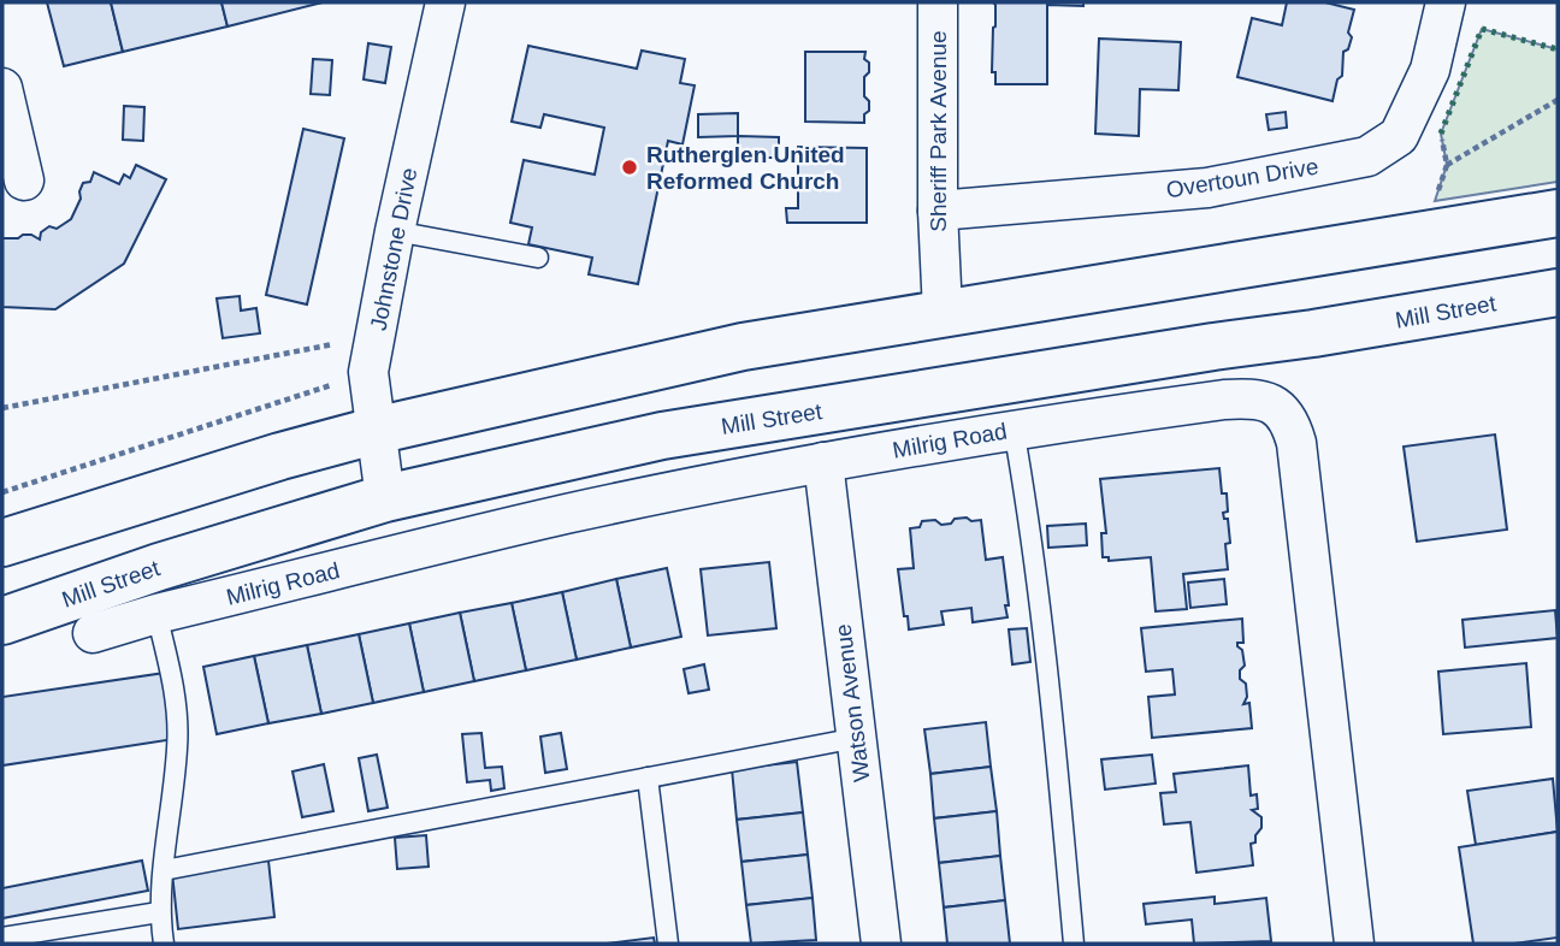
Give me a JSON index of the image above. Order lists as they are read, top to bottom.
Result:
{
  "streets": {
    "main road": ["Mill Street"],
    "street": [
      "Sheriff Park Avenue",
      "Overtoun Drive",
      "Johnstone Drive",
      "Milrig Road",
      "Watson Avenue"
    ]
  },
  "crossings": [
    ["Sheriff Park Avenue", "Overtoun Drive"],
    ["Johnstone Drive", "Mill Street"],
    ["Milrig Road", "Watson Avenue"]
  ],
  "places": ["Rutherglen United Reformed Church"]
}
